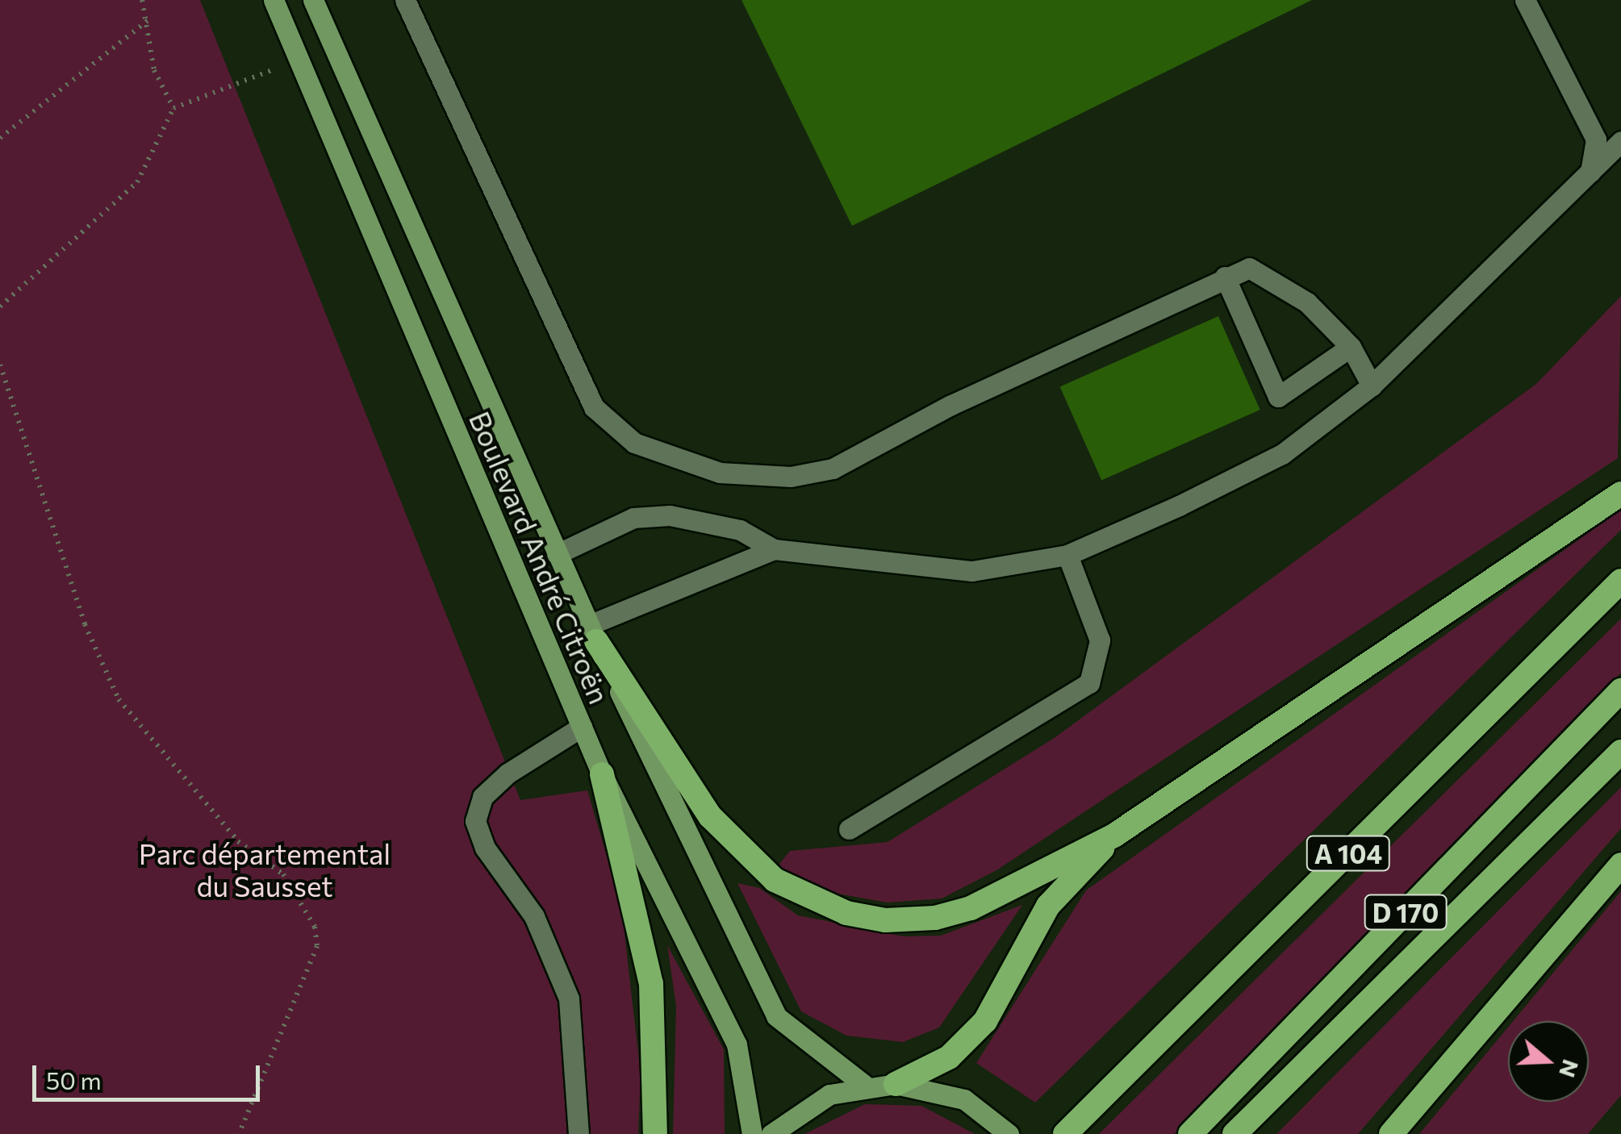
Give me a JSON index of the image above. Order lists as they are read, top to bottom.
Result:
{
  "streets": {
    "highway": ["A 104", "D 170"],
    "main road": ["Boulevard André Citroën"]
  },
  "parks": ["Parc départemental du Sausset"],
  "scale_bar": "50 m",
  "north": "right"
}
